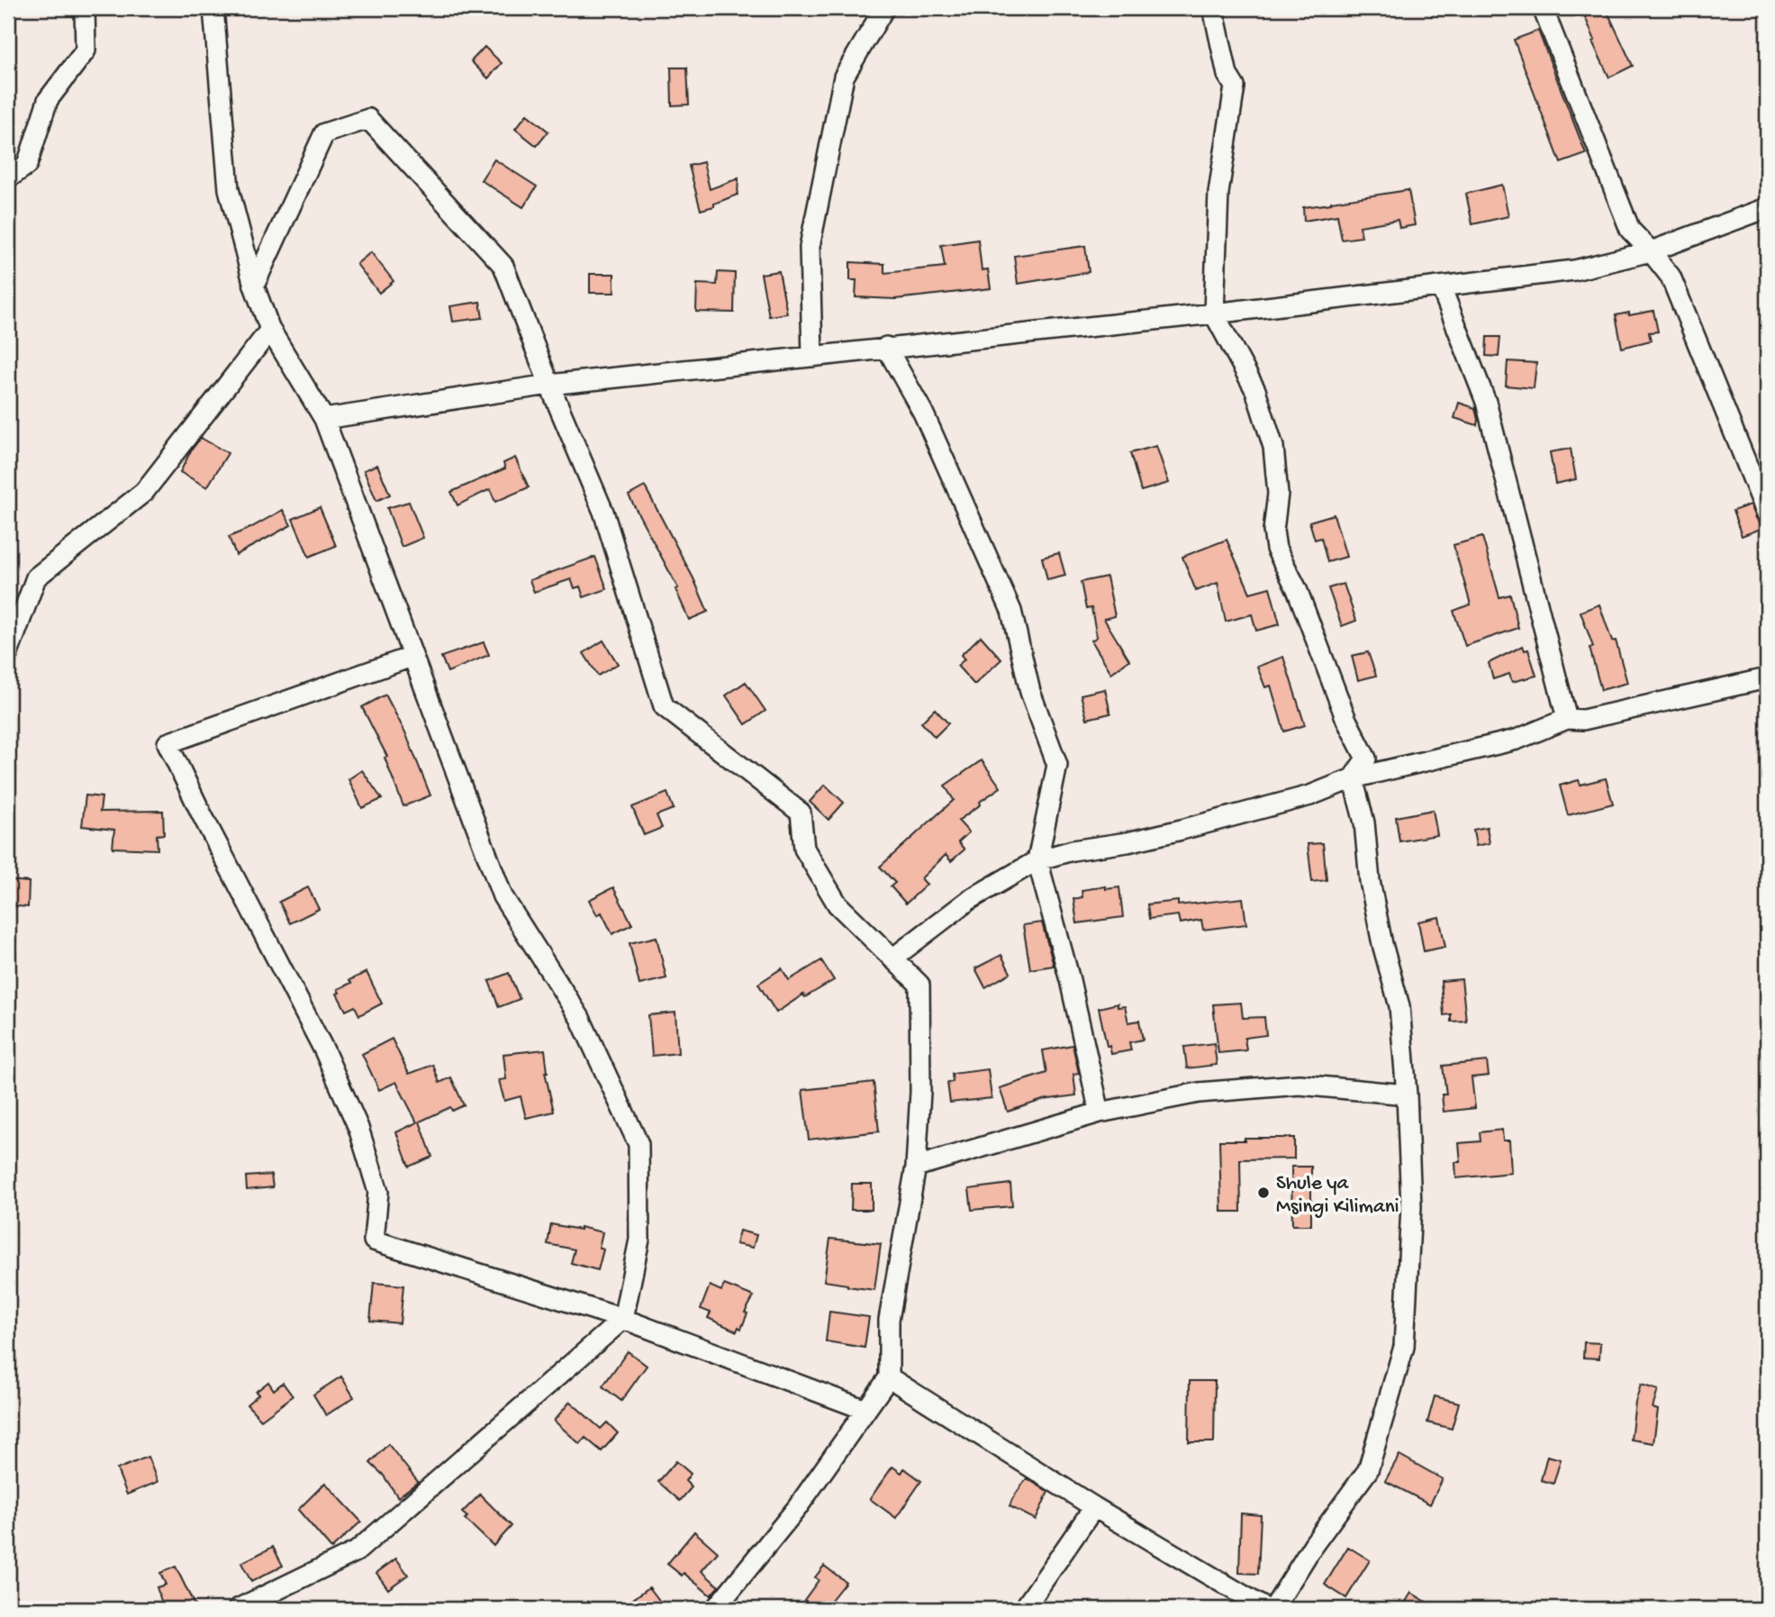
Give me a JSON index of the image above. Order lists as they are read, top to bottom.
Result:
{
  "places": ["Shule ya Msingi Kilimani"]
}
